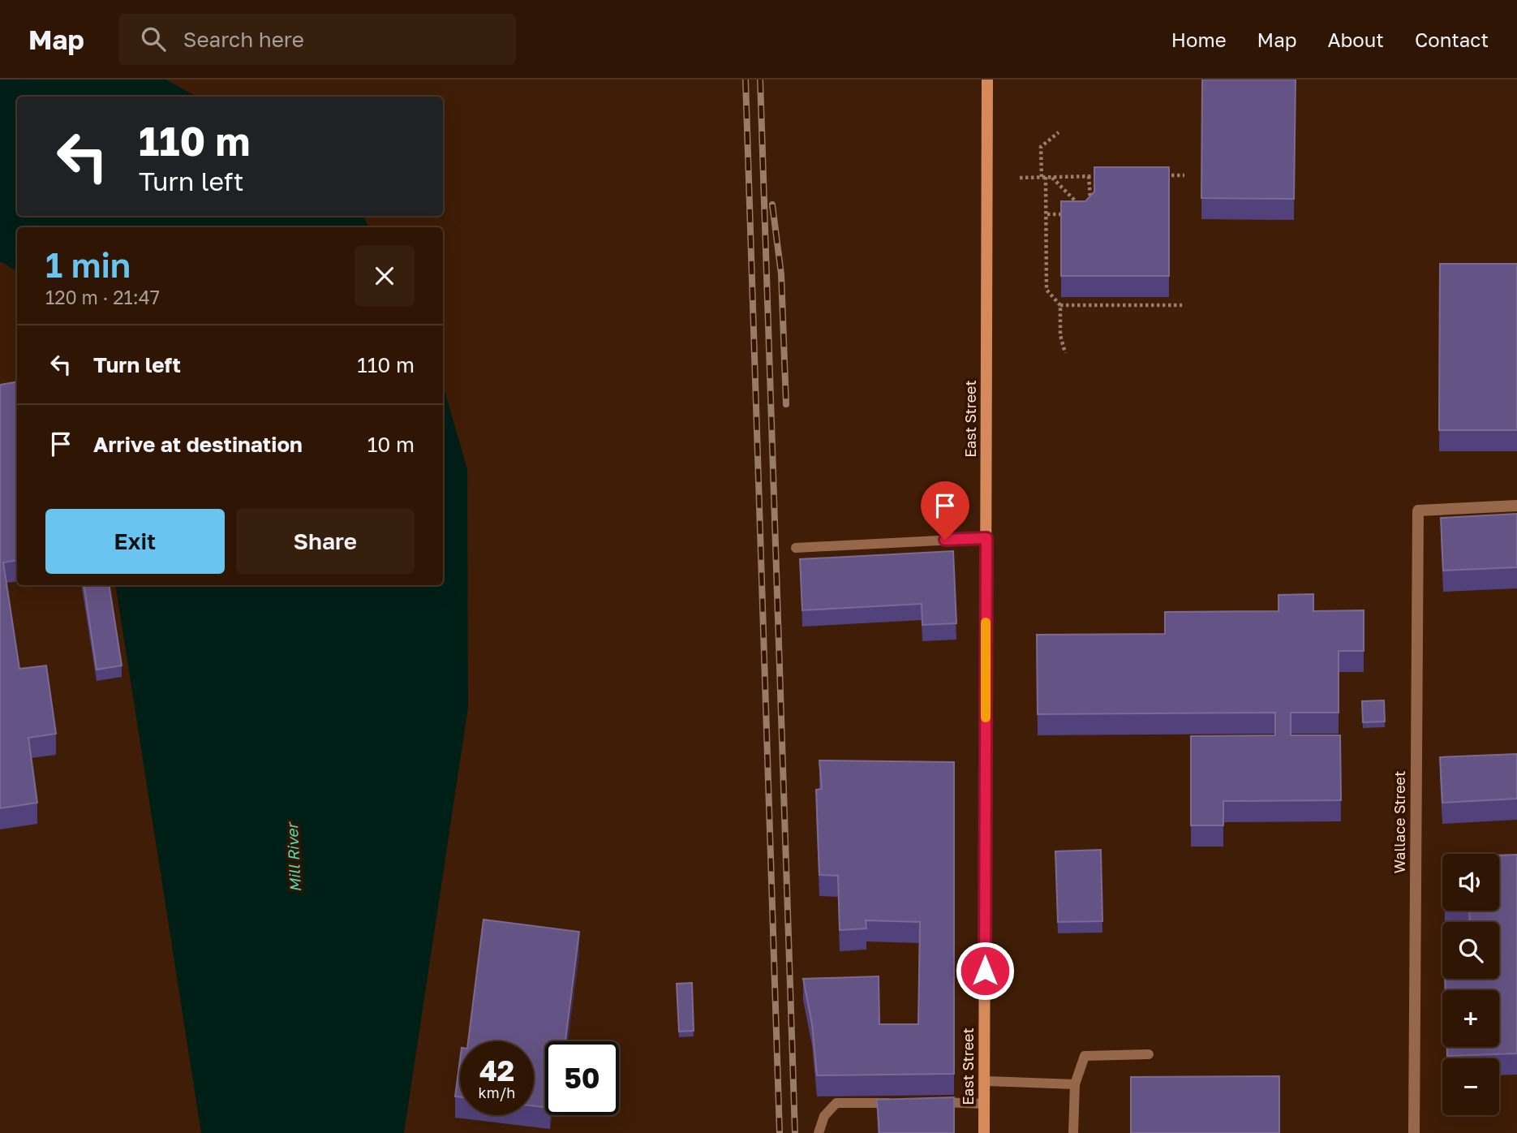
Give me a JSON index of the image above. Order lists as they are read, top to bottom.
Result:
{
  "streets": {
    "main road": ["East Street"],
    "street": ["Wallace Street"]
  },
  "water": ["Mill River"],
  "page": {
    "header": "Map",
    "search": "Search here",
    "nav": [
      "Home",
      "Map",
      "About",
      "Contact"
    ],
    "turn": ["110 m", "Turn left"],
    "heading": ["1 min", "120 m · 21:47"],
    "list": [
      {
        "name": "Turn left",
        "value": "110 m"
      },
      {
        "name": "Arrive at destination",
        "value": "10 m"
      }
    ],
    "buttons": ["Exit", "Share"],
    "map_buttons": ["+", "−"],
    "speed": "42 km/h",
    "limit": "50"
  }
}
